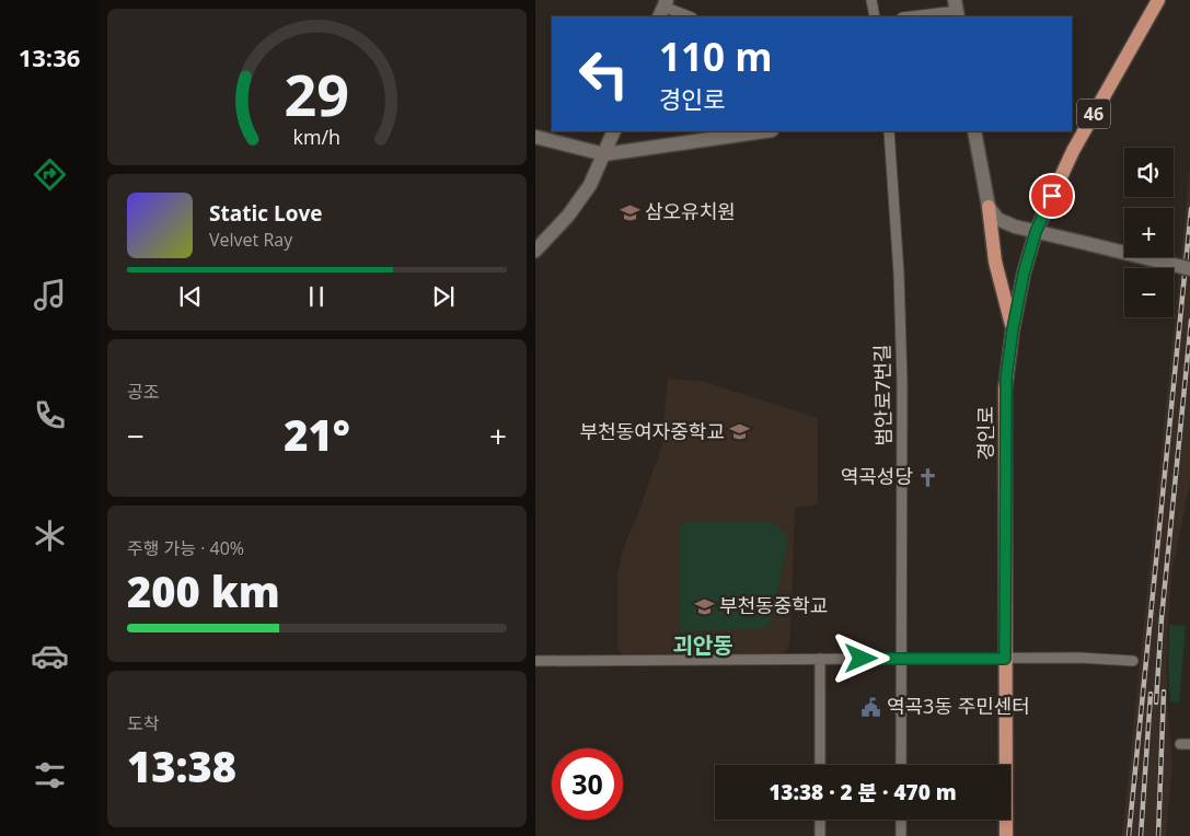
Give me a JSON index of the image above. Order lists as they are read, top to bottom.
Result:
{
  "streets": {
    "main road": ["46", "경인로"],
    "street": ["범안로7번길"]
  },
  "districts": ["괴안동"],
  "places": {
    "school or university": ["삼오유치원", "부천동여자중학교", "부천동중학교"],
    "church": ["역곡성당"],
    "public building": ["역곡3동 주민센터"]
  },
  "page": {
    "tabs": "13:36",
    "turn": ["110 m", "경인로"],
    "map_buttons": ["+", "−"],
    "song": ["Static Love", "Velvet Ray"],
    "tile": [
      "공조",
      ["주행 가능 · 40%", "200 km"],
      ["도착", "13:38"]
    ],
    "heat": ["−", "21°", "+"],
    "limit": "30",
    "trip": "13:38 · 2 분 · 470 m",
    "gauge": ["29", "km/h"]
  }
}
